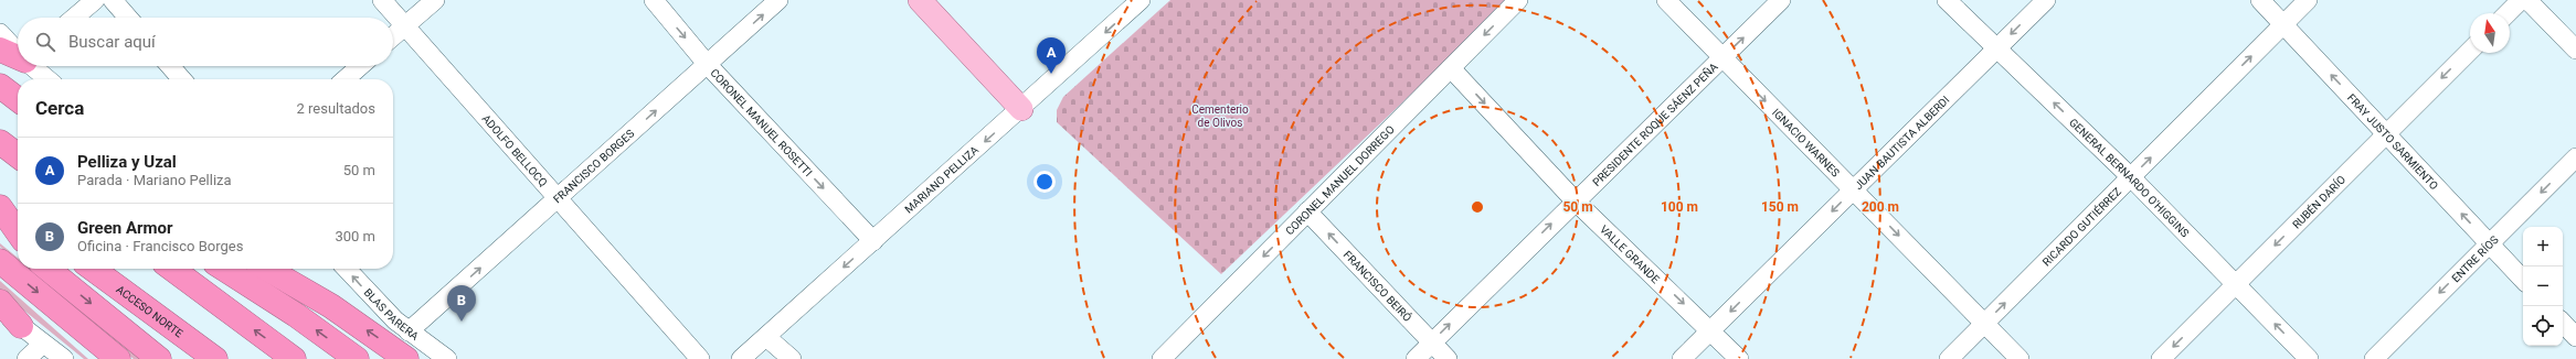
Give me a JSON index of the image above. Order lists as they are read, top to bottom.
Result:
{
  "streets": {
    "highway": ["ACCESO NORTE"],
    "street": [
      "CORONEL MANUEL ROSETTI",
      "PRESIDENTE ROQUE SÁENZ PEÑA",
      "FRAY JUSTO SARMIENTO",
      "IGNACIO WARNES",
      "JUAN BAUTISTA ALBERDI",
      "ADOLFO BELLOCQ",
      "FRANCISCO BORGES",
      "GENERAL BERNARDO O'HIGGINS",
      "MARIANO PELLIZA",
      "CORONEL MANUEL DORREGO",
      "RUBÉN DARÍO",
      "RICARDO GUTIÉRREZ",
      "VALLE GRANDE",
      "ENTRE RÍOS",
      "FRANCISCO BEIRÓ",
      "BLAS PARERA"
    ]
  },
  "crossings": [
    ["CORONEL MANUEL ROSETTI", "FRANCISCO BORGES"],
    ["CORONEL MANUEL ROSETTI", "MARIANO PELLIZA"],
    ["PRESIDENTE ROQUE SÁENZ PEÑA", "IGNACIO WARNES"],
    ["PRESIDENTE ROQUE SÁENZ PEÑA", "VALLE GRANDE"],
    ["PRESIDENTE ROQUE SÁENZ PEÑA", "FRANCISCO BEIRÓ"],
    ["FRAY JUSTO SARMIENTO", "RUBÉN DARÍO"],
    ["FRAY JUSTO SARMIENTO", "RICARDO GUTIÉRREZ"],
    ["FRAY JUSTO SARMIENTO", "ENTRE RÍOS"],
    ["IGNACIO WARNES", "JUAN BAUTISTA ALBERDI"],
    ["IGNACIO WARNES", "RICARDO GUTIÉRREZ"],
    ["JUAN BAUTISTA ALBERDI", "GENERAL BERNARDO O'HIGGINS"],
    ["JUAN BAUTISTA ALBERDI", "VALLE GRANDE"],
    ["ADOLFO BELLOCQ", "FRANCISCO BORGES"],
    ["FRANCISCO BORGES", "BLAS PARERA"],
    ["GENERAL BERNARDO O'HIGGINS", "RUBÉN DARÍO"],
    ["GENERAL BERNARDO O'HIGGINS", "RICARDO GUTIÉRREZ"],
    ["CORONEL MANUEL DORREGO", "VALLE GRANDE"],
    ["CORONEL MANUEL DORREGO", "FRANCISCO BEIRÓ"]
  ],
  "one_way": [
    "CORONEL MANUEL ROSETTI",
    "PRESIDENTE ROQUE SÁENZ PEÑA",
    "FRAY JUSTO SARMIENTO",
    "IGNACIO WARNES",
    "JUAN BAUTISTA ALBERDI",
    "FRANCISCO BORGES",
    "GENERAL BERNARDO O'HIGGINS",
    "MARIANO PELLIZA",
    "CORONEL MANUEL DORREGO",
    "RUBÉN DARÍO",
    "RICARDO GUTIÉRREZ",
    "VALLE GRANDE",
    "ENTRE RÍOS",
    "FRANCISCO BEIRÓ",
    "BLAS PARERA"
  ],
  "parks": ["Cementerio de Olivos"],
  "north": "top",
  "page": {
    "search": "Buscar aquí",
    "pins": ["A", "B"],
    "heading": ["Cerca", "2 resultados"],
    "list": [
      {
        "mark": "A",
        "name": "Pelliza y Uzal",
        "note": "Parada · Mariano Pelliza",
        "value": "50 m"
      },
      {
        "mark": "B",
        "name": "Green Armor",
        "note": "Oficina · Francisco Borges",
        "value": "300 m"
      }
    ],
    "map_buttons": ["+", "−"]
  },
  "rings": [
    "50 m",
    "100 m",
    "150 m",
    "200 m"
  ]
}
